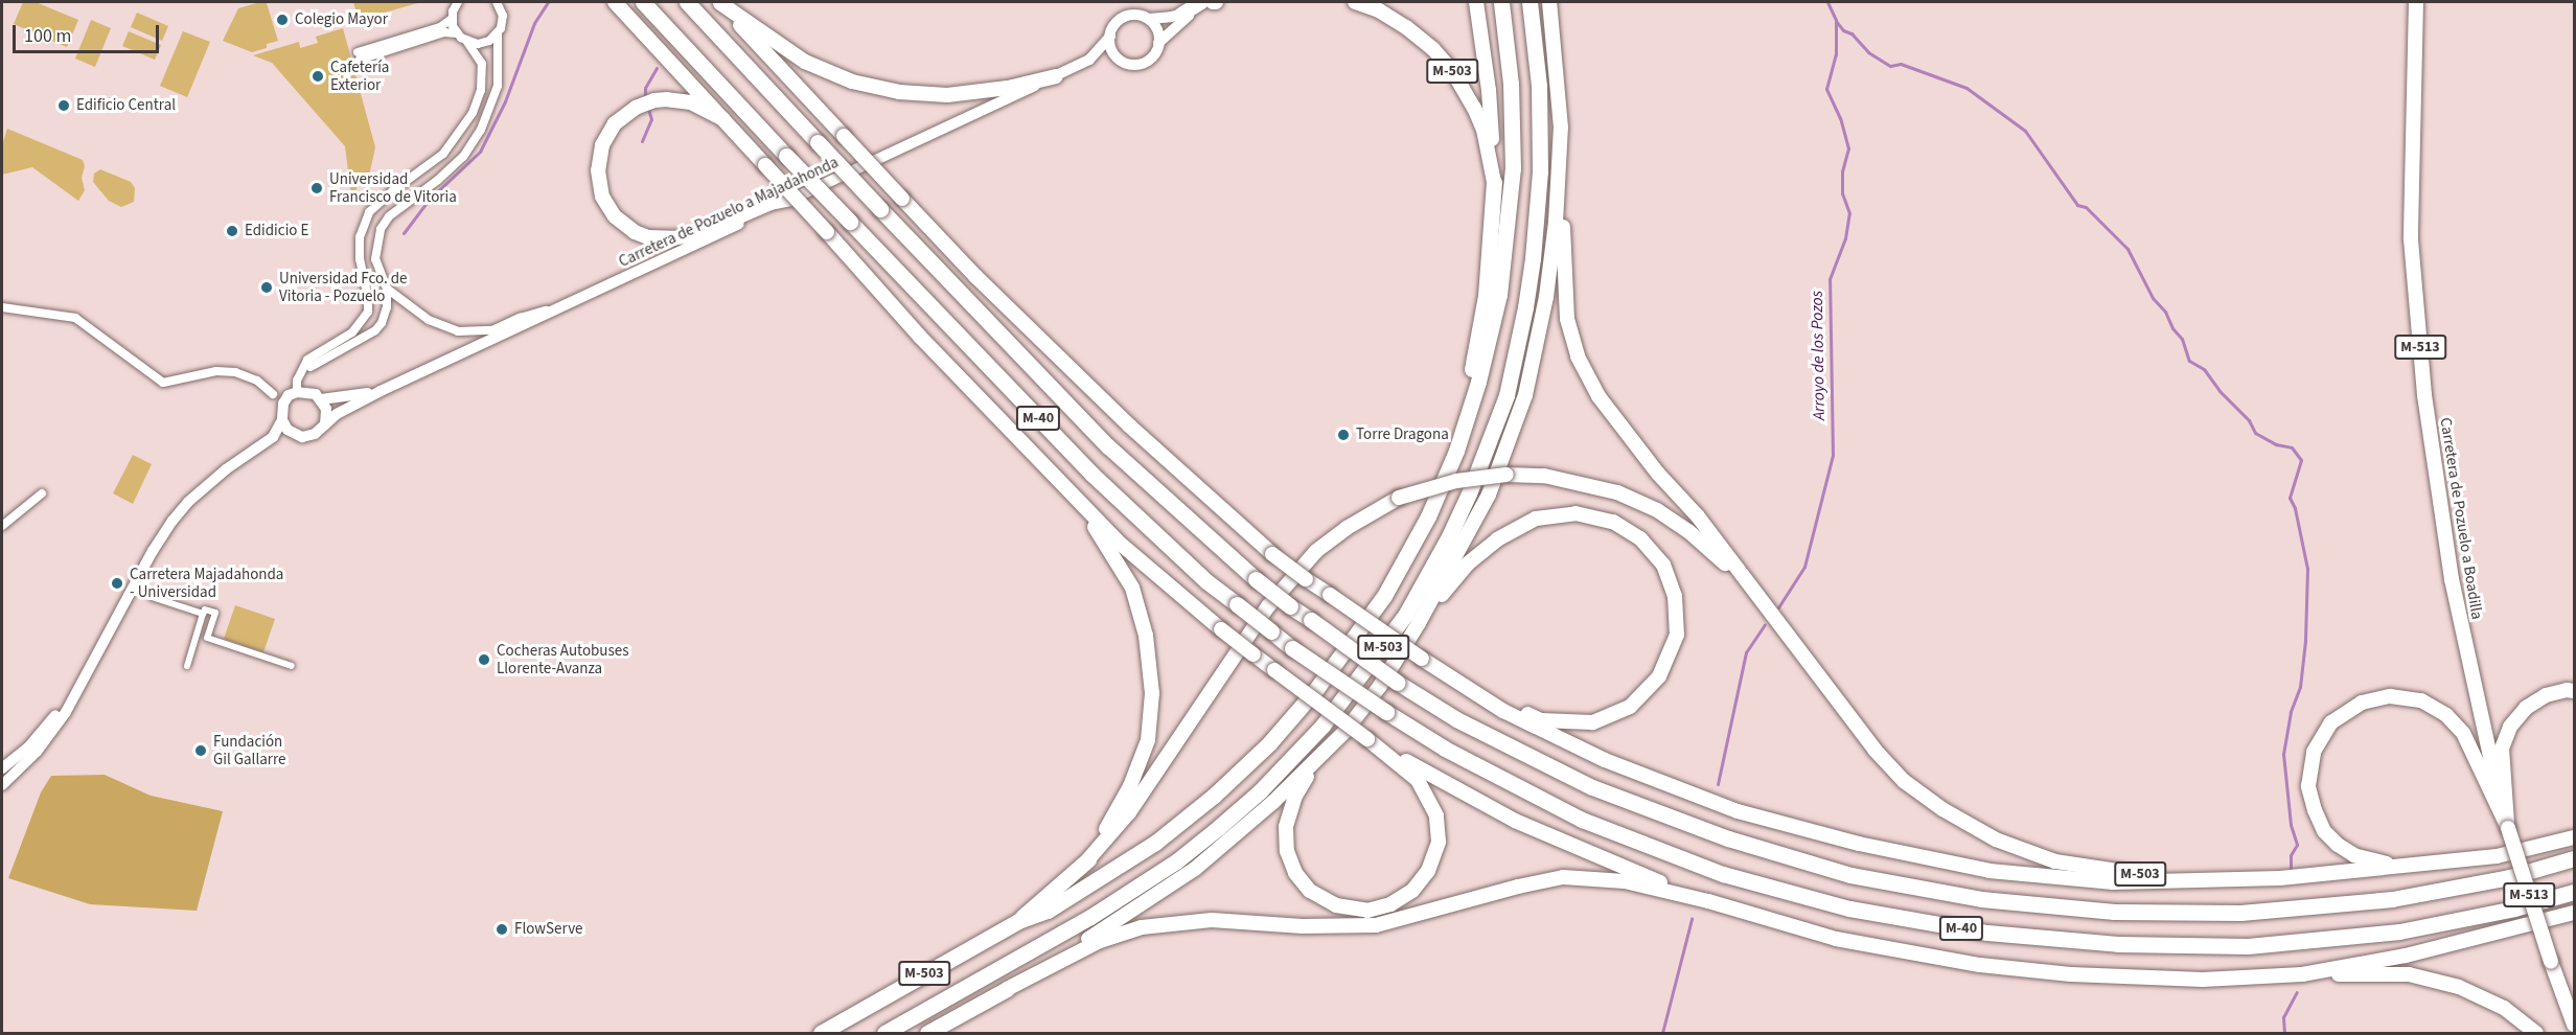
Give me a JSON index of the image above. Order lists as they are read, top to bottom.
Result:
{
  "streets": {
    "highway": ["M-503", "M-40"],
    "main road": ["M-513", "Carretera de Pozuelo a Boadilla"],
    "street": ["Carretera de Pozuelo a Majadahonda"]
  },
  "water": ["Arroyo de los Pozos"],
  "places": [
    "Colegio Mayor",
    "Cafetería Exterior",
    "Edificio Central",
    "Universidad Francisco de Vitoria",
    "Edidicio E",
    "Universidad Fco. de Vitoria - Pozuelo",
    "Torre Dragona",
    "Carretera Majadahonda - Universidad",
    "Cocheras Autobuses Llorente-Avanza",
    "Fundación Gil Gallarre",
    "FlowServe"
  ],
  "scale_bar": "100 m"
}
